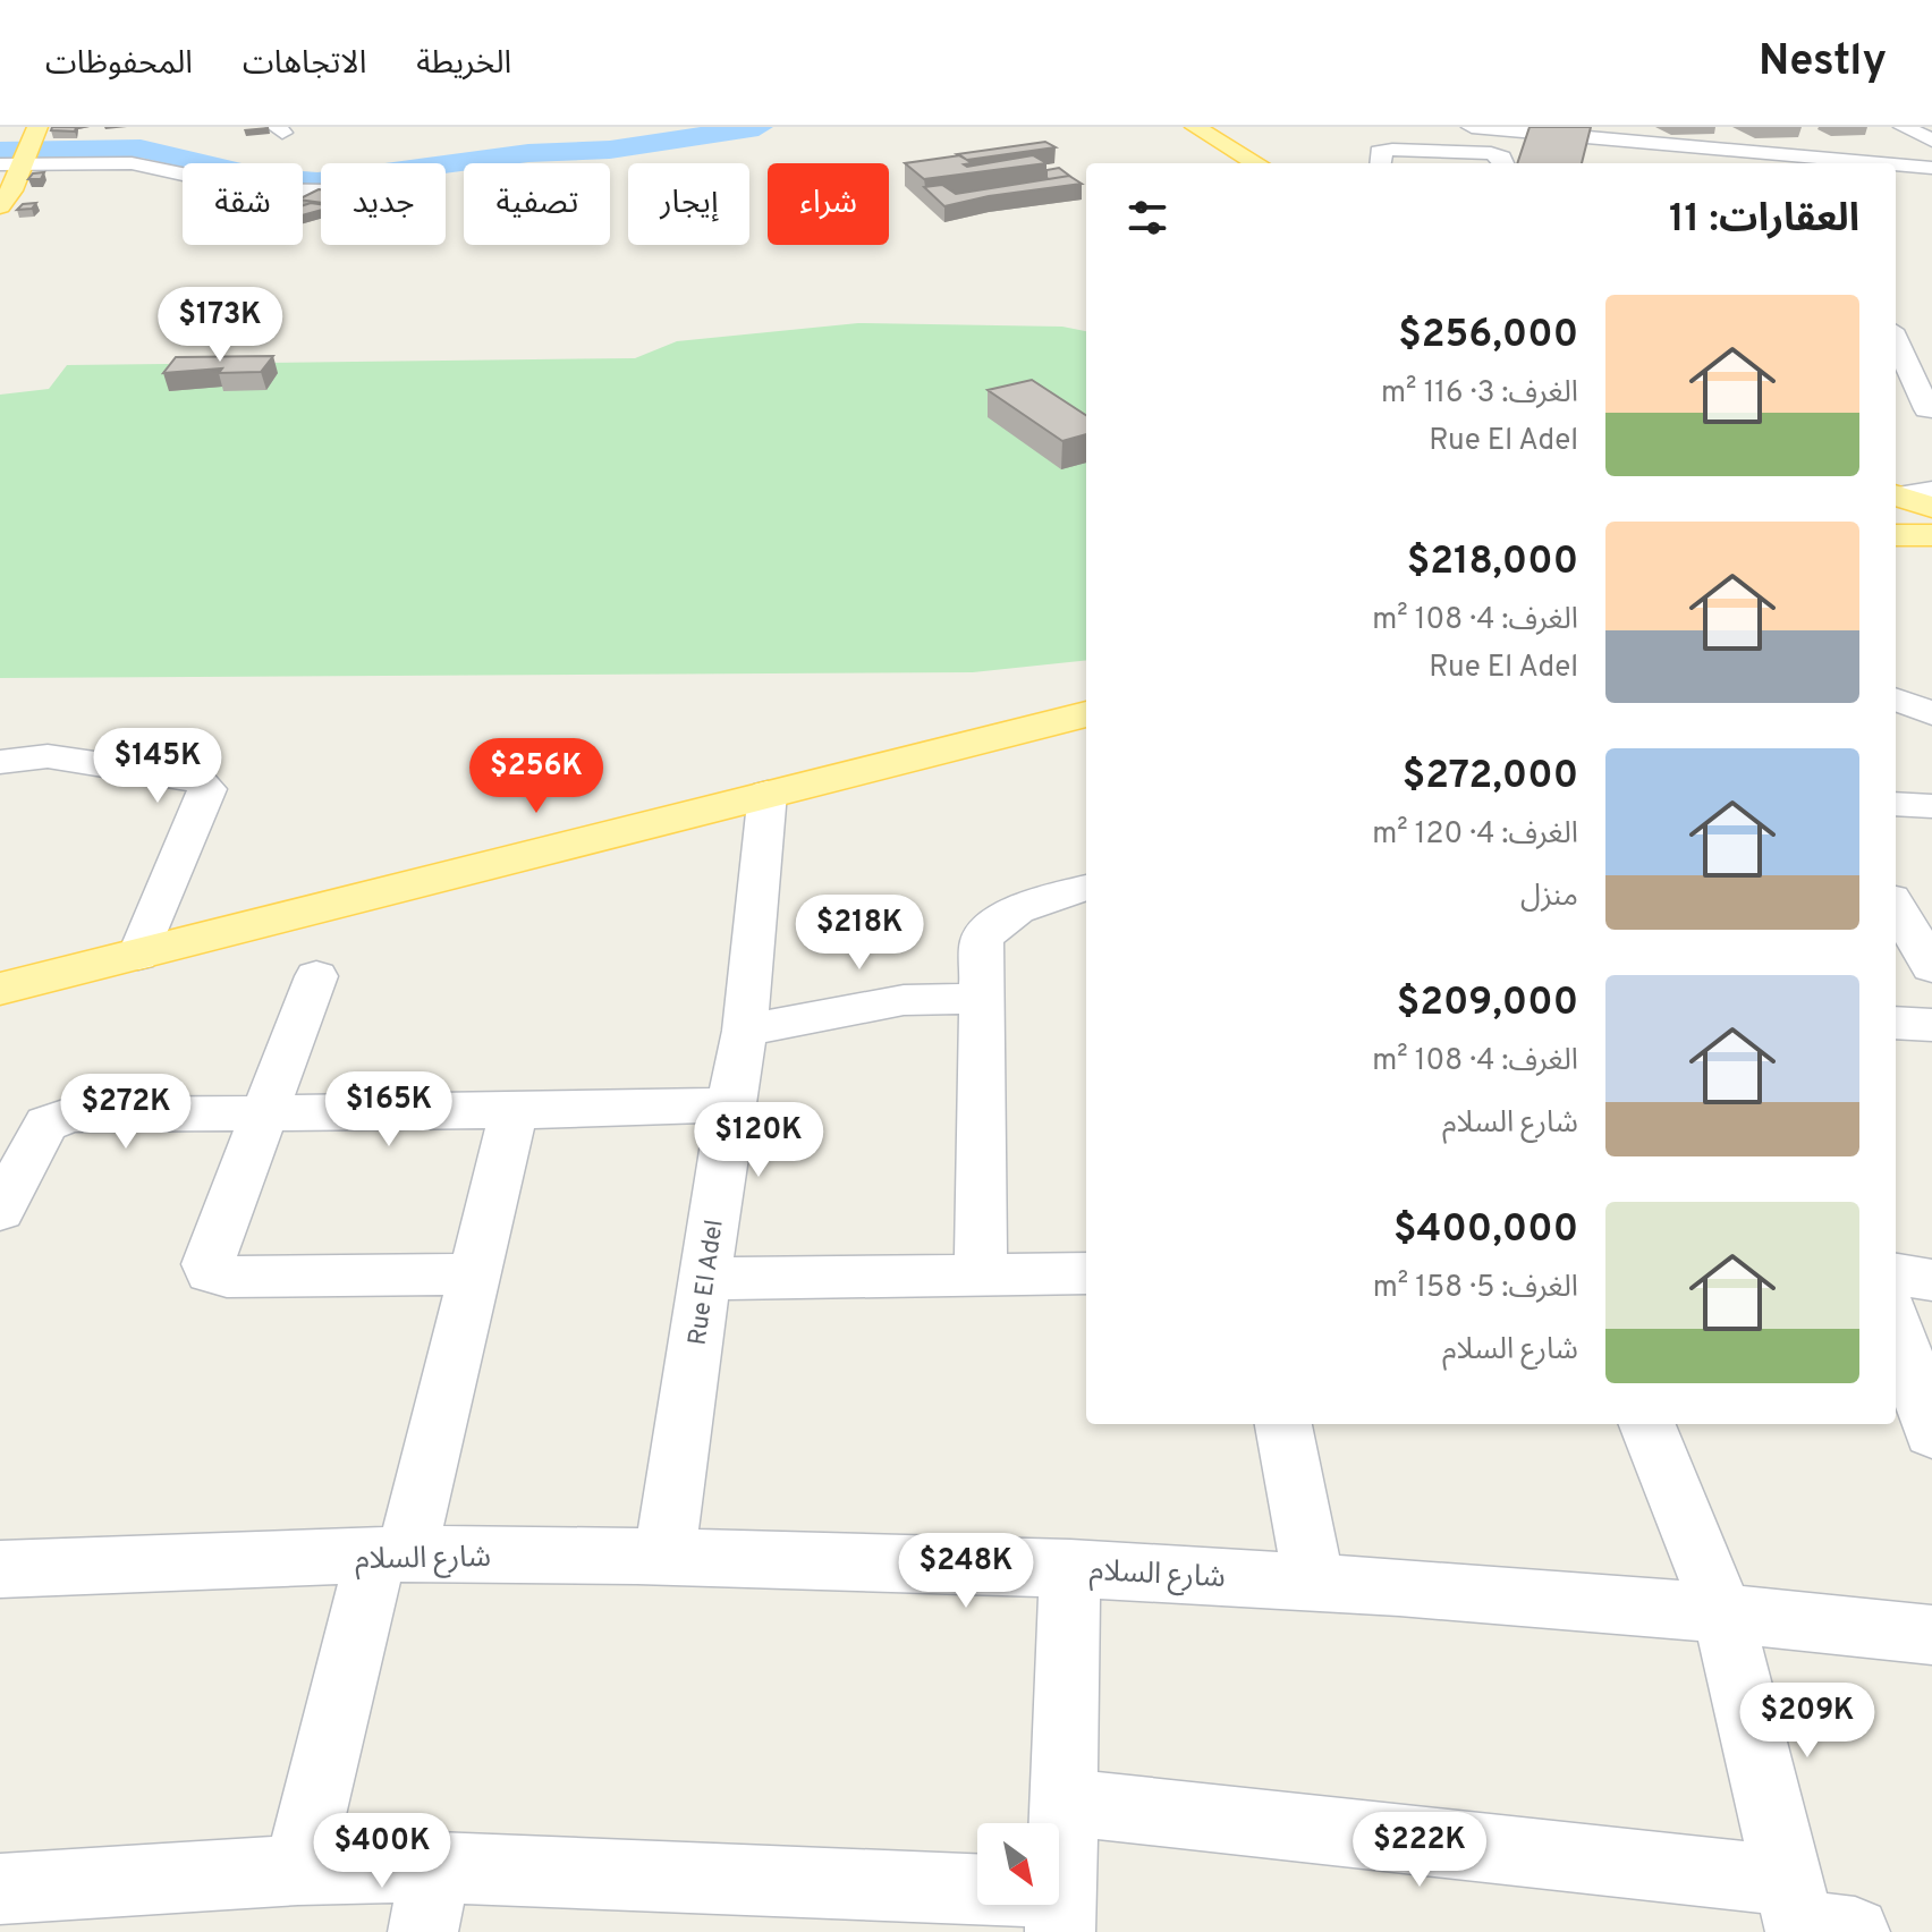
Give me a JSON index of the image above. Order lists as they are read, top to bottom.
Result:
{
  "streets": {
    "street": ["Rue El Adel", "شارع السلام"]
  },
  "crossings": [
    ["Rue El Adel", "شارع السلام"]
  ],
  "north": "bottom right",
  "page": {
    "header": "Nestly",
    "nav": ["الخريطة", "الاتجاهات", "المحفوظات"],
    "chip": [
      "شراء",
      "إيجار",
      "تصفية",
      "جديد",
      "شقة"
    ],
    "heading": "العقارات: 11",
    "list": [
      {
        "name": "$256,000",
        "note": "الغرف: 3 · 116 m² · Rue El Adel"
      },
      {
        "name": "$218,000",
        "note": "الغرف: 4 · 108 m² · Rue El Adel"
      },
      {
        "name": "$272,000",
        "note": "الغرف: 4 · 120 m² · منزل"
      },
      {
        "name": "$209,000",
        "note": "الغرف: 4 · 108 m² · شارع السلام"
      },
      {
        "name": "$400,000",
        "note": "الغرف: 5 · 158 m² · شارع السلام"
      }
    ],
    "price": [
      "$173K",
      "$145K",
      "$256K",
      "$218K",
      "$165K",
      "$272K",
      "$120K",
      "$248K",
      "$209K",
      "$222K",
      "$400K"
    ]
  }
}
